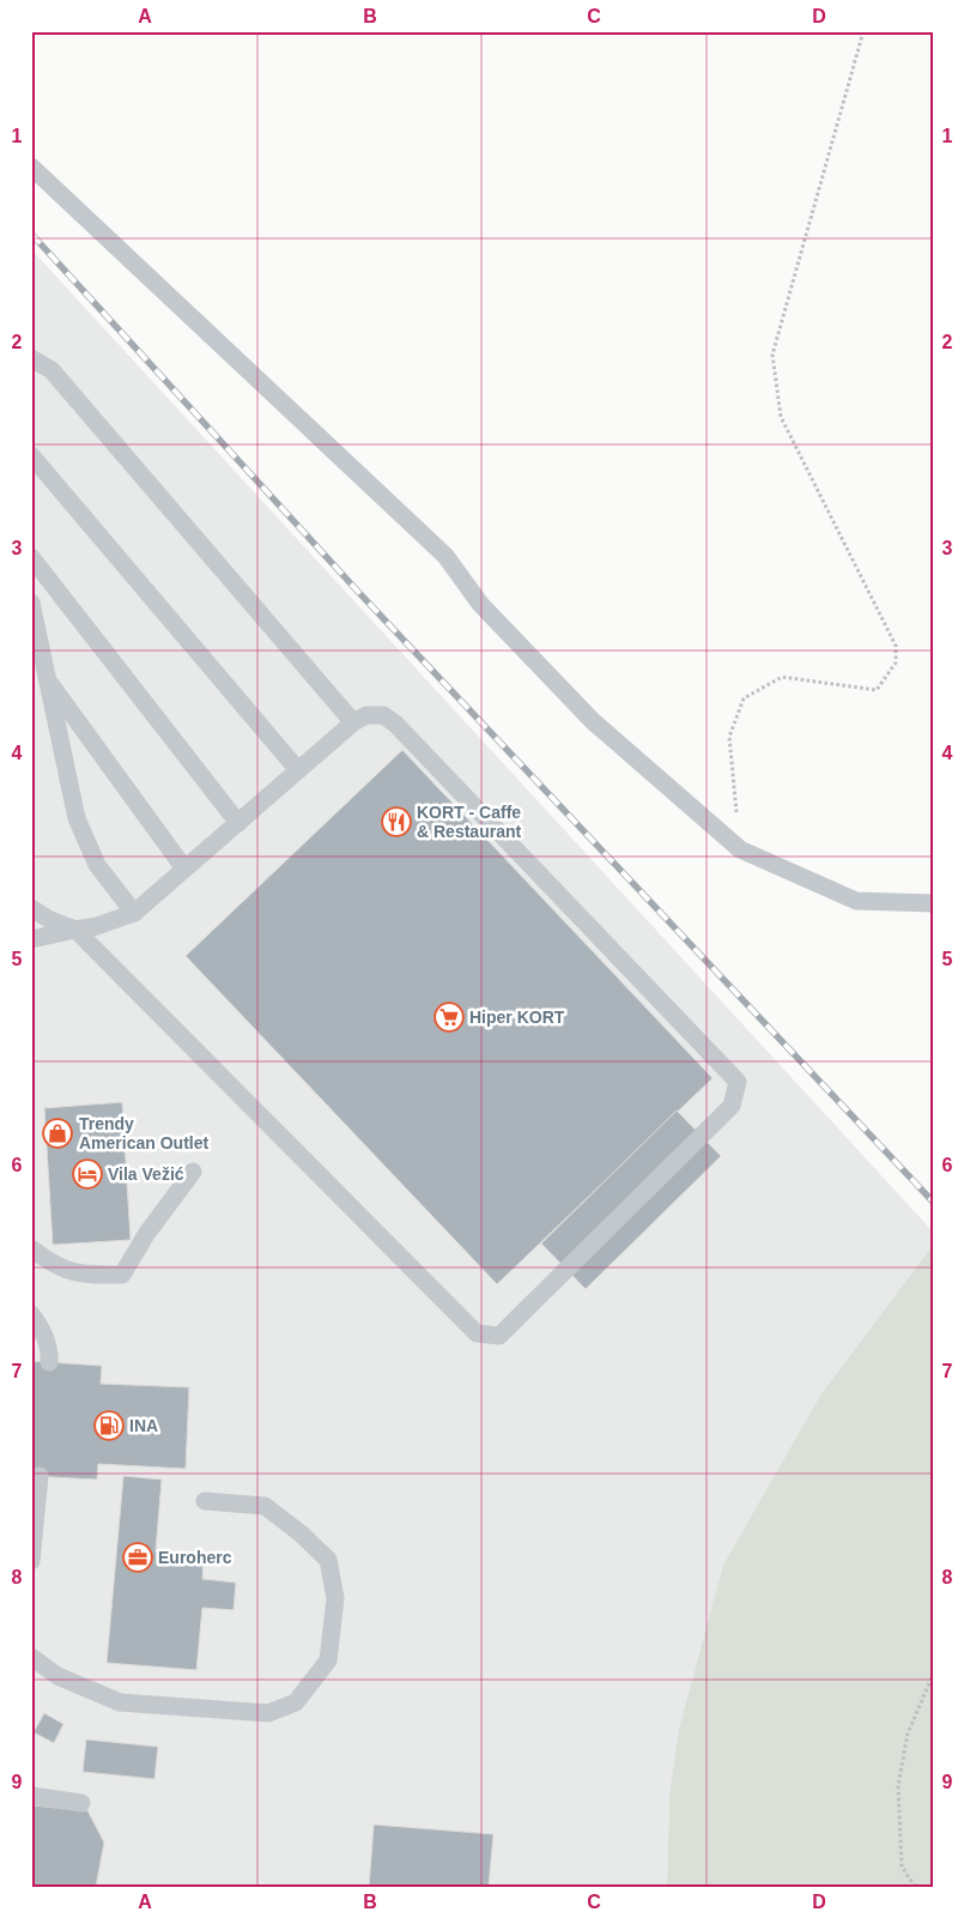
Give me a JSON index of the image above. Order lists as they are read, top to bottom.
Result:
{
  "places": {
    "restaurant": ["KORT - Caffe & Restaurant"],
    "supermarket": ["Hiper KORT"],
    "shop": ["Trendy American Outlet"],
    "hotel": ["Vila Vežić"],
    "fuel station": ["INA"],
    "office": ["Euroherc"]
  },
  "grid": {
    "columns": [
      "A",
      "B",
      "C",
      "D"
    ],
    "rows": [
      "1",
      "2",
      "3",
      "4",
      "5",
      "6",
      "7",
      "8",
      "9"
    ]
  }
}
